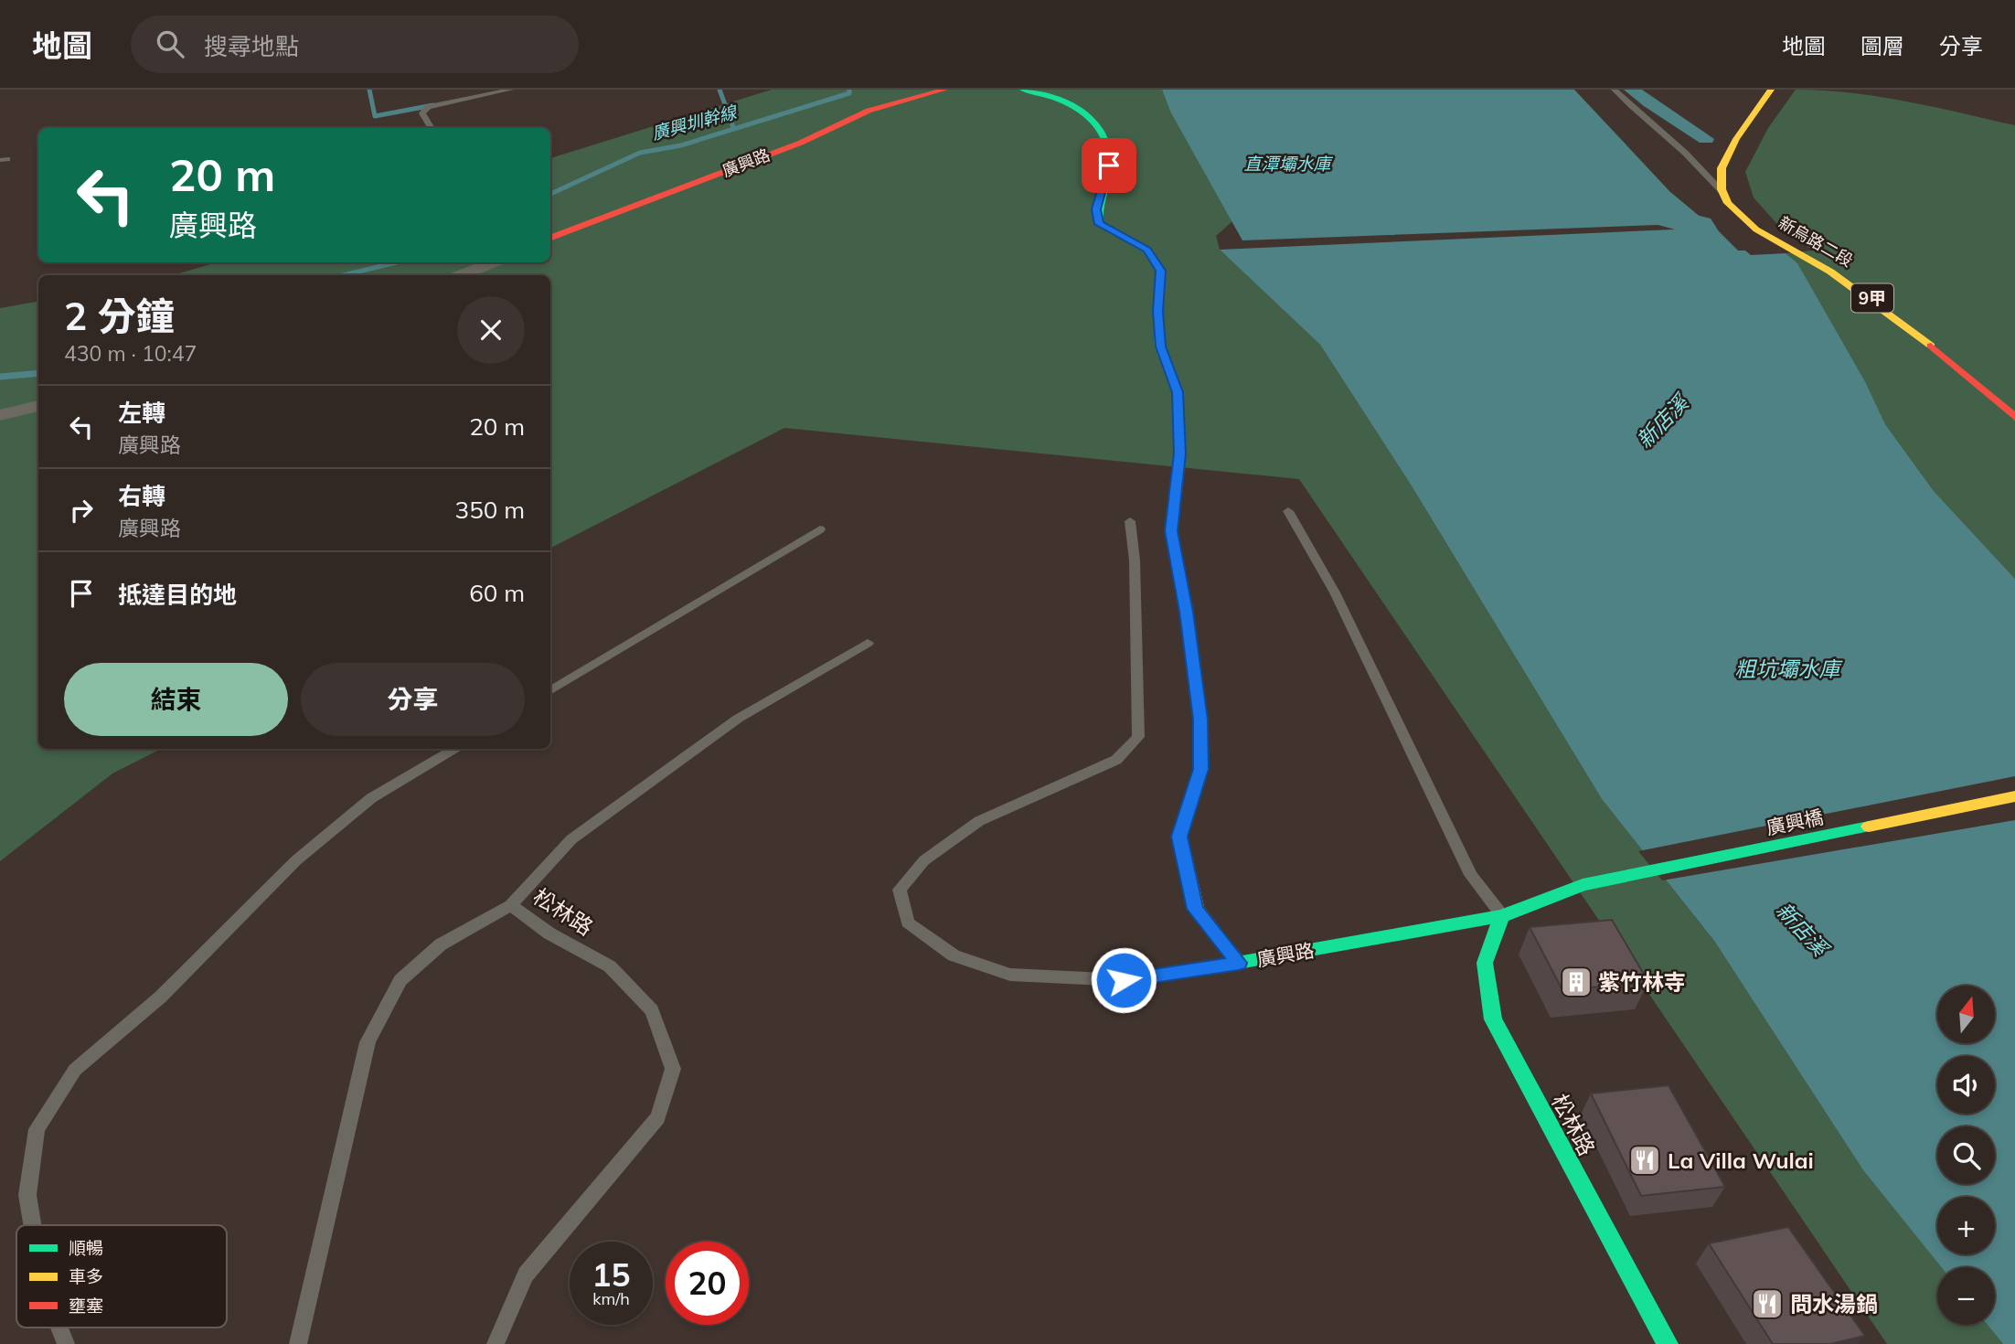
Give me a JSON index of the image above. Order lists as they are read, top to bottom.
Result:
{
  "streets": {
    "street": [
      "廣興路",
      "新烏路二段",
      "9甲",
      "廣興橋",
      "松林路"
    ]
  },
  "crossings": [
    ["廣興路", "廣興橋"],
    ["廣興路", "松林路"]
  ],
  "water": [
    "廣興圳幹線",
    "直潭壩水庫",
    "新店溪",
    "粗坑壩水庫"
  ],
  "places": {
    "building": ["紫竹林寺"],
    "restaurant": ["La Villa Wulai", "問水湯鍋"]
  },
  "legend": ["順暢", "車多", "壅塞"],
  "north": "top",
  "page": {
    "header": "地圖",
    "search": "搜尋地點",
    "nav": ["地圖", "圖層", "分享"],
    "turn": ["20 m", "廣興路"],
    "heading": ["2 分鐘", "430 m · 10:47"],
    "list": [
      {
        "name": "左轉",
        "note": "廣興路",
        "value": "20 m"
      },
      {
        "name": "右轉",
        "note": "廣興路",
        "value": "350 m"
      },
      {
        "name": "抵達目的地",
        "value": "60 m"
      }
    ],
    "buttons": ["結束", "分享"],
    "map_buttons": ["+", "−"],
    "speed": "15 km/h",
    "limit": "20"
  }
}
